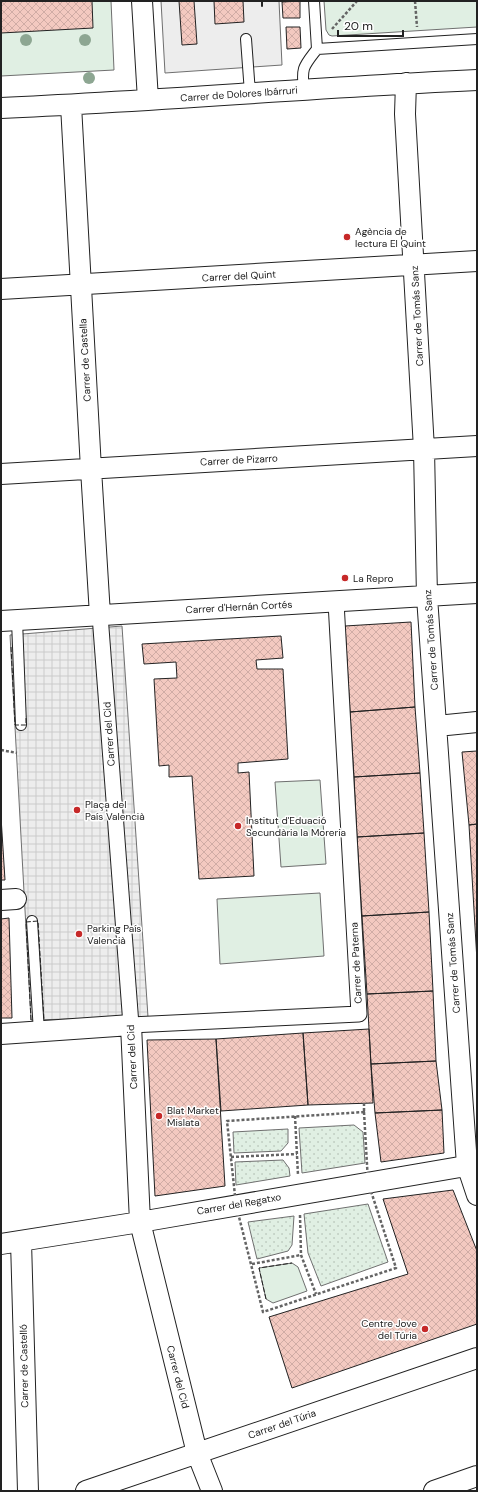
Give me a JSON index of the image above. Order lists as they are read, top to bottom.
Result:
{
  "streets": {
    "street": [
      "Carrer de Dolores Ibárruri",
      "Carrer del Quint",
      "Carrer de Tomás Sanz",
      "Carrer de Castella",
      "Carrer de Pizarro",
      "Carrer d'Hernán Cortés",
      "Carrer del Cid",
      "Carrer de Paterna",
      "Carrer del Regatxo",
      "Carrer de Castelló",
      "Carrer del Túria"
    ]
  },
  "crossings": [
    ["Carrer de Dolores Ibárruri", "Carrer de Tomás Sanz"],
    ["Carrer de Dolores Ibárruri", "Carrer de Castella"],
    ["Carrer del Quint", "Carrer de Tomás Sanz"],
    ["Carrer del Quint", "Carrer de Castella"],
    ["Carrer de Tomás Sanz", "Carrer de Pizarro"],
    ["Carrer de Tomás Sanz", "Carrer d'Hernán Cortés"],
    ["Carrer de Tomás Sanz", "Carrer del Regatxo"],
    ["Carrer de Castella", "Carrer de Pizarro"],
    ["Carrer de Castella", "Carrer d'Hernán Cortés"],
    ["Carrer de Castella", "Carrer del Cid"],
    ["Carrer d'Hernán Cortés", "Carrer del Cid"],
    ["Carrer d'Hernán Cortés", "Carrer de Paterna"],
    ["Carrer del Cid", "Carrer de Paterna"],
    ["Carrer del Cid", "Carrer del Regatxo"],
    ["Carrer del Cid", "Carrer del Túria"],
    ["Carrer del Regatxo", "Carrer de Castelló"]
  ],
  "places": [
    "Agència de lectura El Quint",
    "La Repro",
    "Plaça del País Valencià",
    "Institut d'Eduació Secundària la Moreria",
    "Parking País Valencià",
    "Blat Market Mislata",
    "Centre Jove del Túria"
  ],
  "scale_bar": "20 m"
}
